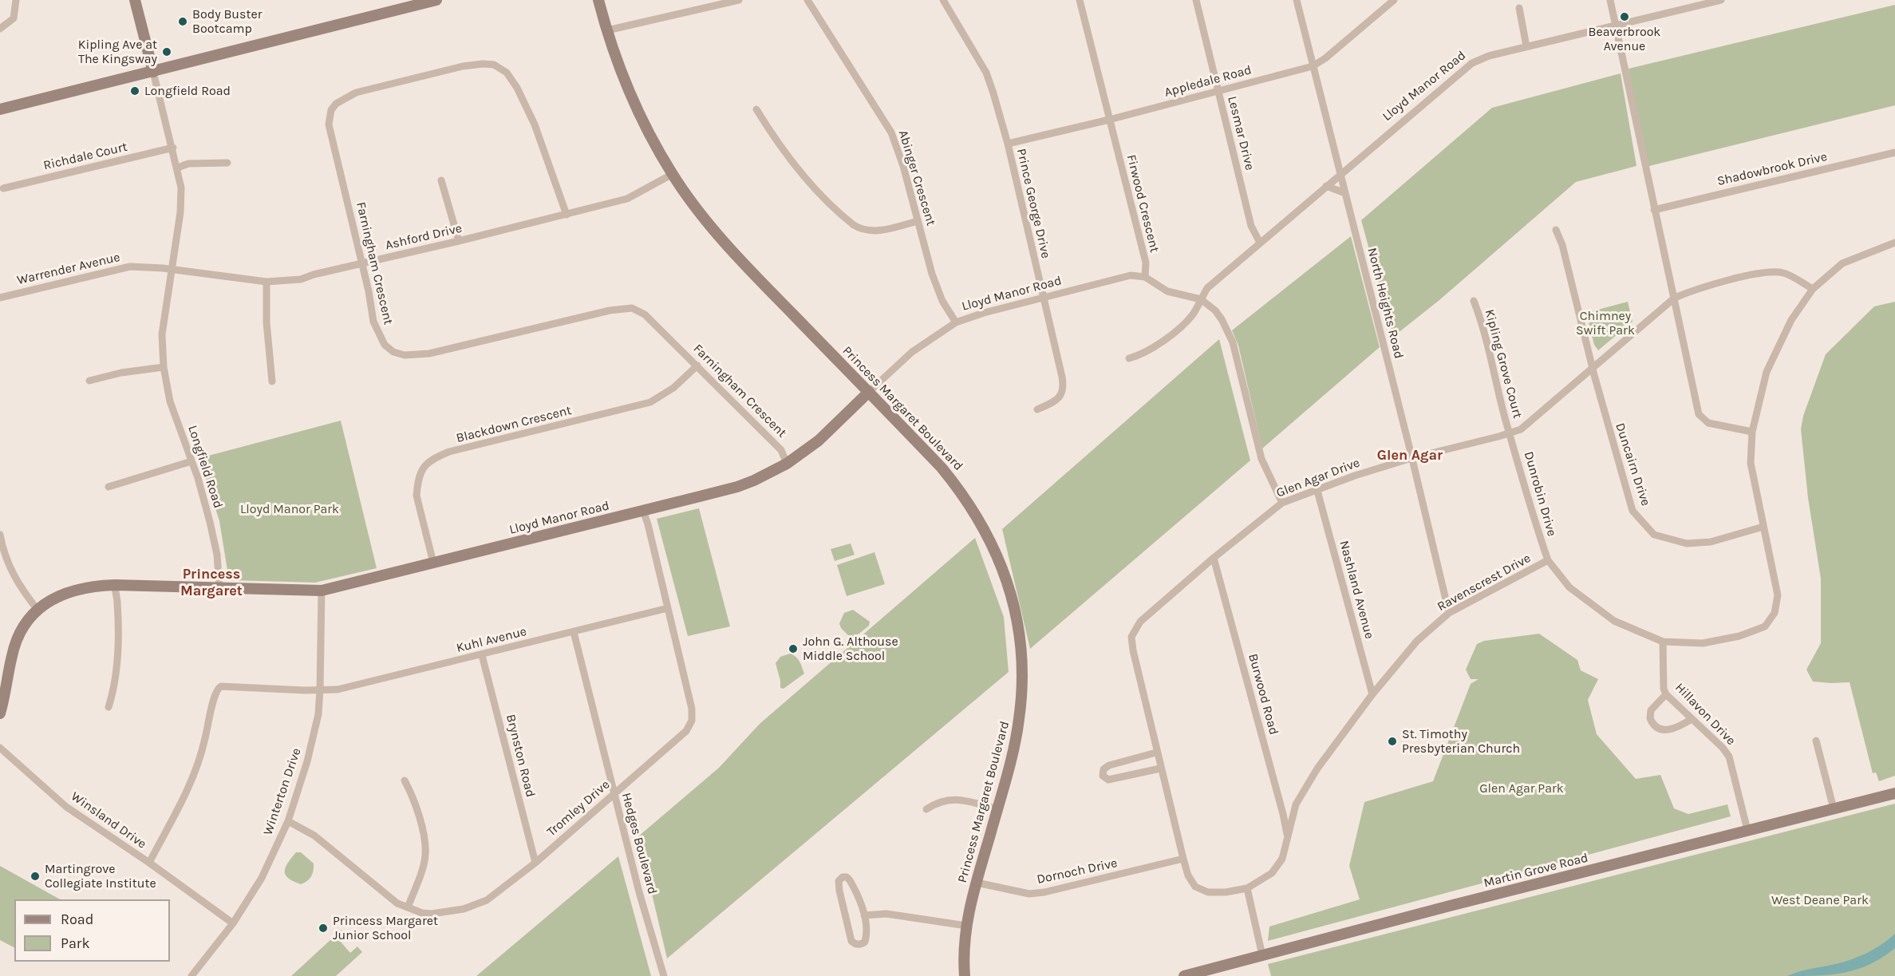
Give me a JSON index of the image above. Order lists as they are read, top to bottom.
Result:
{
  "streets": {
    "street": [
      "Appledale Road",
      "Lloyd Manor Road",
      "Lesmar Drive",
      "Richdale Court",
      "Shadowbrook Drive",
      "Abinger Crescent",
      "Prince George Drive",
      "Firwood Crescent",
      "Ashford Drive",
      "Farningham Crescent",
      "Warrender Avenue",
      "North Heights Road",
      "Kipling Grove Court",
      "Princess Margaret Boulevard",
      "Blackdown Crescent",
      "Duncairn Drive",
      "Longfield Road",
      "Glen Agar Drive",
      "Dunrobin Drive",
      "Ravenscrest Drive",
      "Nashland Avenue",
      "Kuhl Avenue",
      "Burwood Road",
      "Hillavon Drive",
      "Brynston Road",
      "Winterton Drive",
      "Tromley Drive",
      "Winsland Drive",
      "Hedges Boulevard",
      "Martin Grove Road",
      "Dornoch Drive"
    ]
  },
  "crossings": [
    ["Appledale Road", "Lesmar Drive"],
    ["Appledale Road", "Prince George Drive"],
    ["Appledale Road", "Firwood Crescent"],
    ["Appledale Road", "North Heights Road"],
    ["Lloyd Manor Road", "Lesmar Drive"],
    ["Lloyd Manor Road", "Abinger Crescent"],
    ["Lloyd Manor Road", "Prince George Drive"],
    ["Lloyd Manor Road", "Firwood Crescent"],
    ["Lloyd Manor Road", "Farningham Crescent"],
    ["Lloyd Manor Road", "North Heights Road"],
    ["Lloyd Manor Road", "Princess Margaret Boulevard"],
    ["Lloyd Manor Road", "Blackdown Crescent"],
    ["Lloyd Manor Road", "Longfield Road"],
    ["Lloyd Manor Road", "Winterton Drive"],
    ["Lloyd Manor Road", "Tromley Drive"],
    ["Richdale Court", "Longfield Road"],
    ["Ashford Drive", "Farningham Crescent"],
    ["Ashford Drive", "Warrender Avenue"],
    ["Ashford Drive", "Princess Margaret Boulevard"],
    ["Ashford Drive", "Longfield Road"],
    ["Farningham Crescent", "Blackdown Crescent"],
    ["Warrender Avenue", "Longfield Road"],
    ["North Heights Road", "Glen Agar Drive"],
    ["North Heights Road", "Ravenscrest Drive"],
    ["Kipling Grove Court", "Glen Agar Drive"],
    ["Kipling Grove Court", "Dunrobin Drive"],
    ["Princess Margaret Boulevard", "Dornoch Drive"],
    ["Duncairn Drive", "Glen Agar Drive"],
    ["Duncairn Drive", "Ravenscrest Drive"],
    ["Glen Agar Drive", "Dunrobin Drive"],
    ["Glen Agar Drive", "Ravenscrest Drive"],
    ["Glen Agar Drive", "Nashland Avenue"],
    ["Glen Agar Drive", "Burwood Road"],
    ["Glen Agar Drive", "Dornoch Drive"],
    ["Dunrobin Drive", "Ravenscrest Drive"],
    ["Ravenscrest Drive", "Nashland Avenue"],
    ["Ravenscrest Drive", "Burwood Road"],
    ["Ravenscrest Drive", "Hillavon Drive"],
    ["Kuhl Avenue", "Brynston Road"],
    ["Kuhl Avenue", "Winterton Drive"],
    ["Kuhl Avenue", "Tromley Drive"],
    ["Kuhl Avenue", "Winsland Drive"],
    ["Kuhl Avenue", "Hedges Boulevard"],
    ["Hillavon Drive", "Martin Grove Road"],
    ["Brynston Road", "Tromley Drive"],
    ["Winterton Drive", "Tromley Drive"],
    ["Winterton Drive", "Winsland Drive"],
    ["Tromley Drive", "Hedges Boulevard"]
  ],
  "districts": ["Glen Agar", "Princess Margaret"],
  "parks": [
    "Chimney Swift Park",
    "Lloyd Manor Park",
    "Glen Agar Park",
    "West Deane Park"
  ],
  "places": [
    "Beaverbrook Avenue",
    "Body Buster Bootcamp",
    "Kipling Ave at The Kingsway",
    "Longfield Road",
    "John G. Althouse Middle School",
    "St. Timothy Presbyterian Church",
    "Martingrove Collegiate Institute",
    "Princess Margaret Junior School"
  ],
  "legend": ["Road", "Park"]
}
